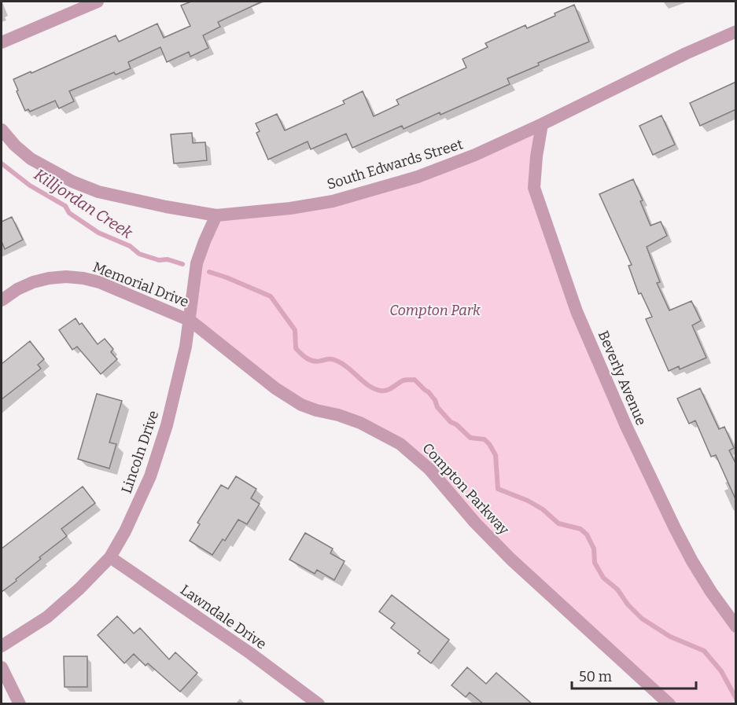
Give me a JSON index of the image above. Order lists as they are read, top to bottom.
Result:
{
  "streets": {
    "street": [
      "South Edwards Street",
      "Memorial Drive",
      "Beverly Avenue",
      "Lincoln Drive",
      "Compton Parkway",
      "Lawndale Drive"
    ]
  },
  "crossings": [
    ["South Edwards Street", "Beverly Avenue"],
    ["South Edwards Street", "Lincoln Drive"],
    ["Memorial Drive", "Lincoln Drive"],
    ["Memorial Drive", "Compton Parkway"],
    ["Lincoln Drive", "Compton Parkway"],
    ["Lincoln Drive", "Lawndale Drive"]
  ],
  "water": ["Killjordan Creek"],
  "parks": ["Compton Park"],
  "scale_bar": "50 m"
}
